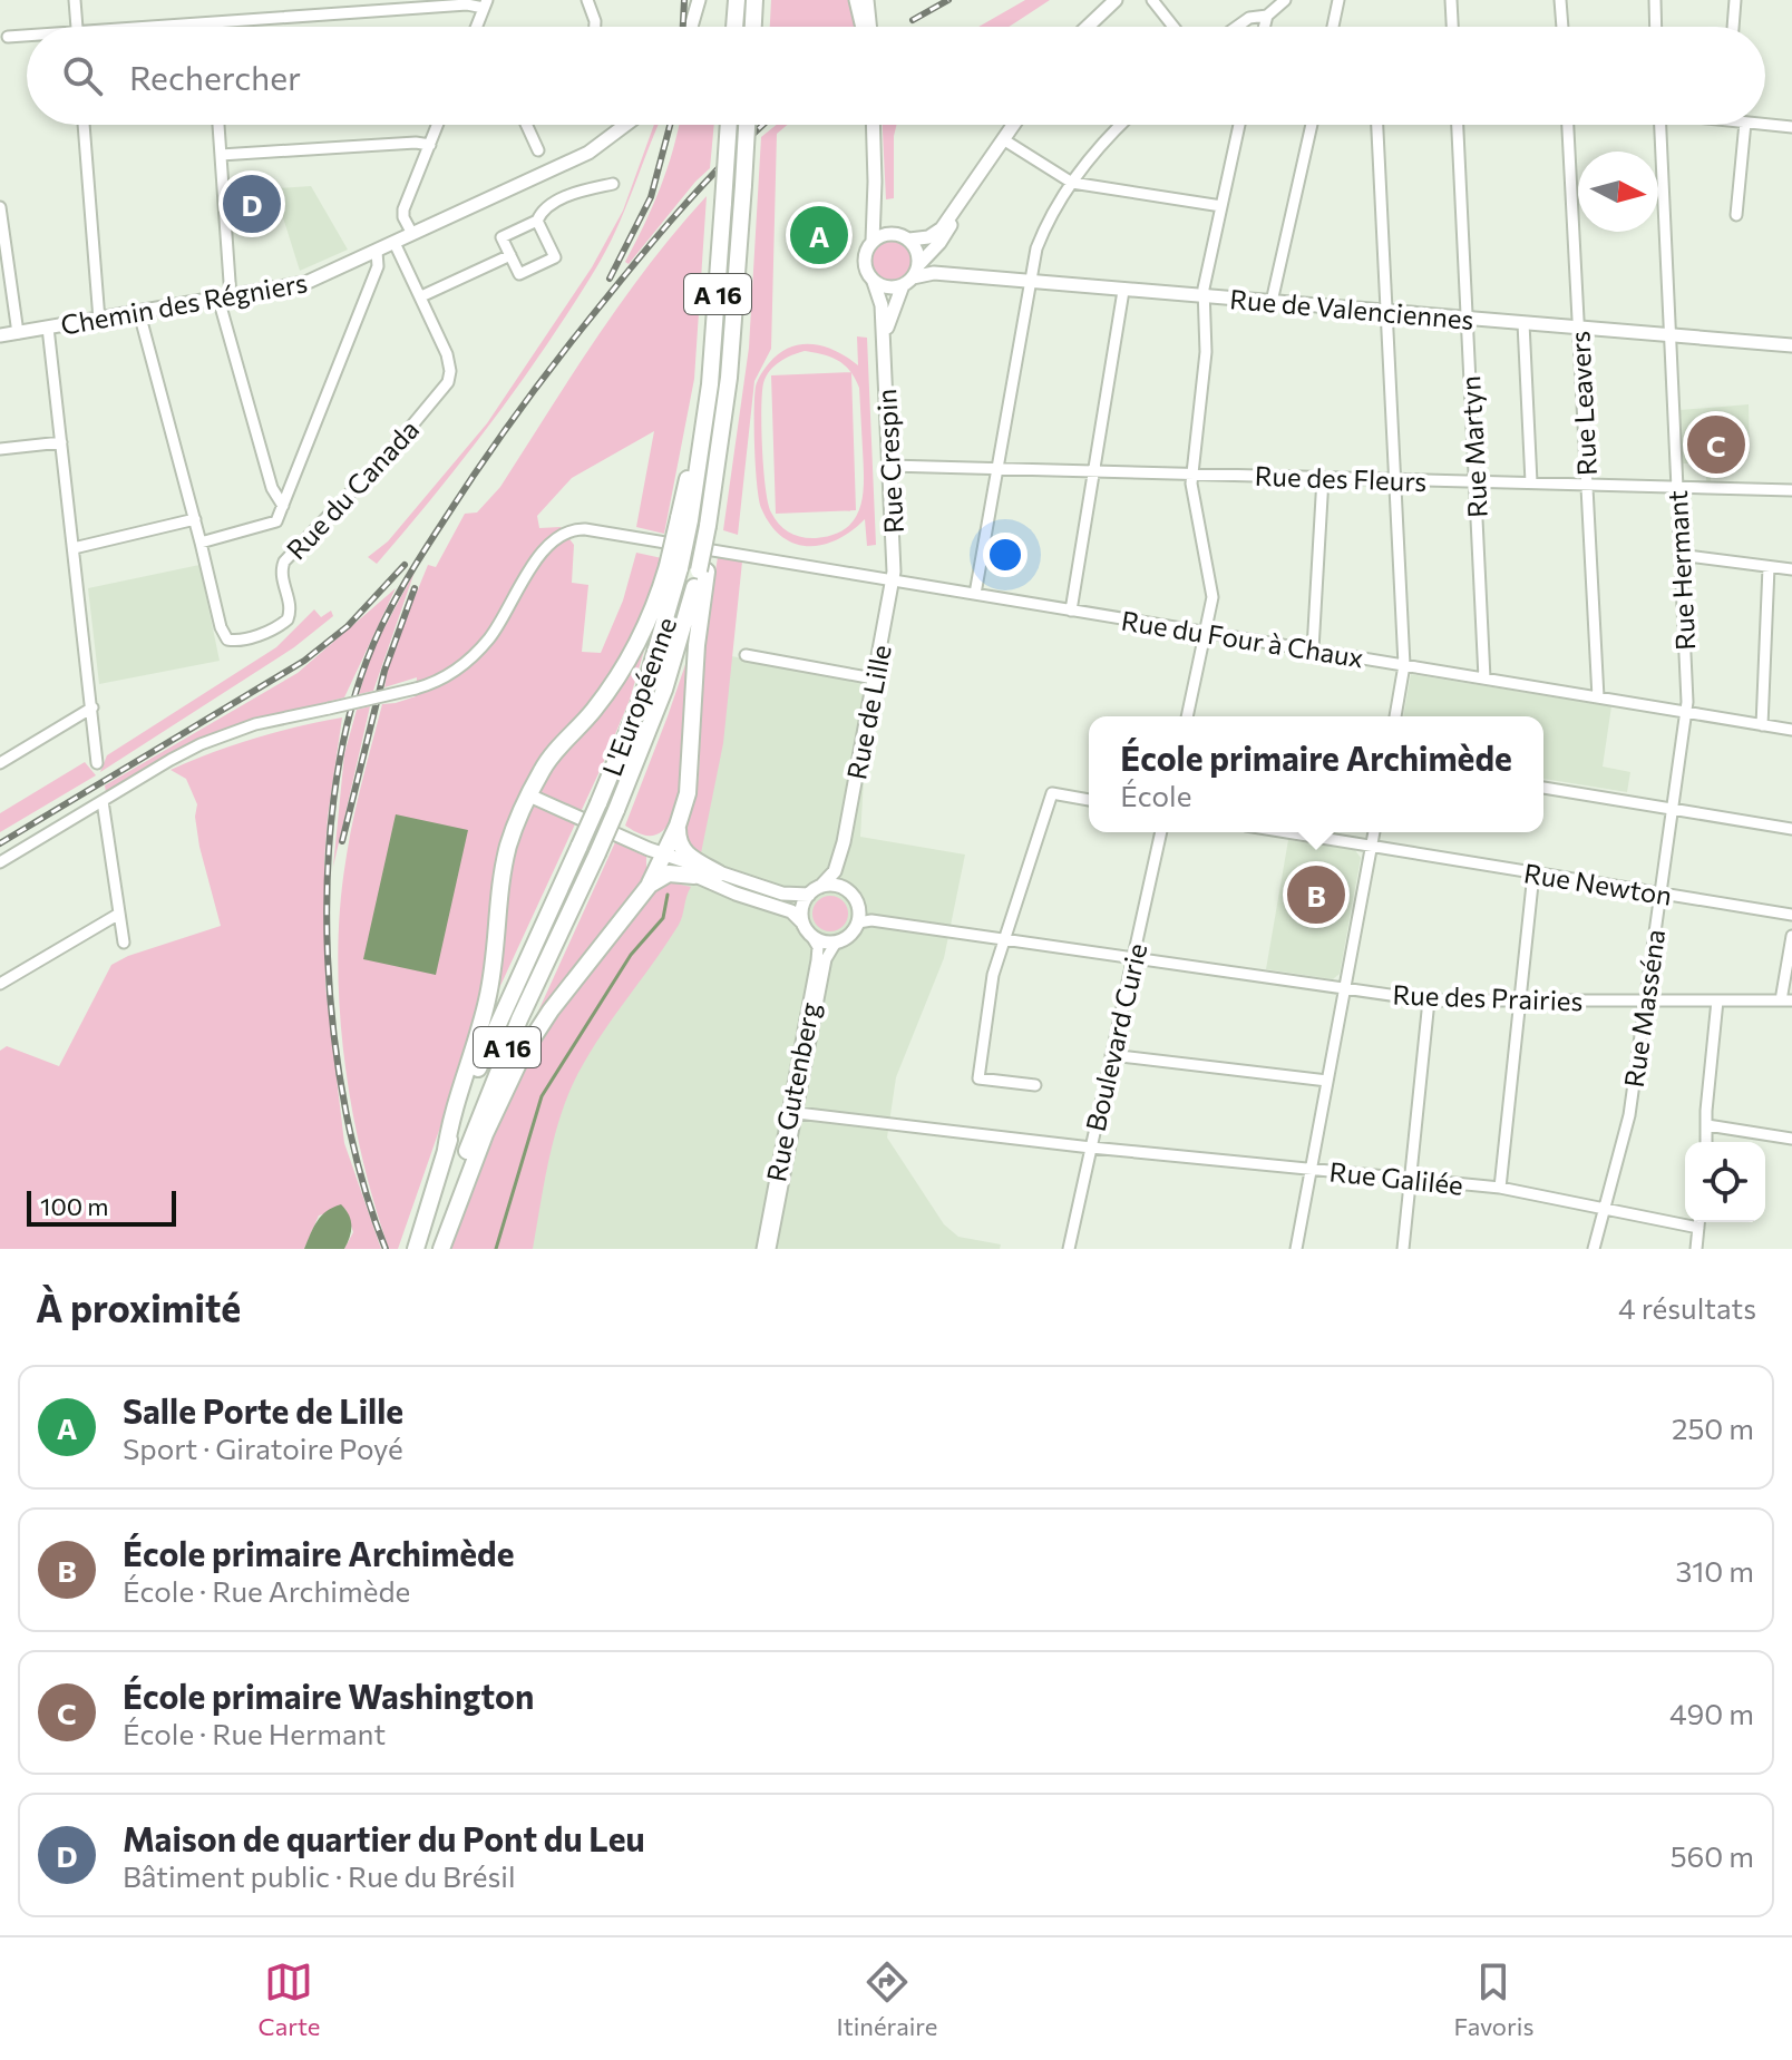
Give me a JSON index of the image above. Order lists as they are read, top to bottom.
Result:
{
  "streets": {
    "highway": ["A 16", "L'Européenne"],
    "main road": [
      "Chemin des Régniers",
      "Rue de Valenciennes",
      "Rue Crespin",
      "Rue de Lille"
    ],
    "street": [
      "Rue Leavers",
      "Rue Martyn",
      "Rue des Fleurs",
      "Rue du Canada",
      "Rue Hermant",
      "Rue du Four à Chaux",
      "Rue Newton",
      "Rue des Prairies",
      "Rue Masséna",
      "Boulevard Curie",
      "Rue Gutenberg",
      "Rue Galilée"
    ]
  },
  "crossings": [
    ["A 16", "L'Européenne"],
    ["Chemin des Régniers", "Rue du Canada"],
    ["Rue de Valenciennes", "Rue Leavers"],
    ["Rue de Valenciennes", "Rue Martyn"],
    ["Rue de Valenciennes", "Rue Crespin"],
    ["Rue de Valenciennes", "Rue Hermant"],
    ["Rue Leavers", "Rue des Fleurs"],
    ["Rue Leavers", "Rue du Four à Chaux"],
    ["Rue Martyn", "Rue des Fleurs"],
    ["Rue Martyn", "Rue du Four à Chaux"],
    ["Rue Crespin", "Rue des Fleurs"],
    ["Rue Crespin", "Rue du Four à Chaux"],
    ["Rue Crespin", "Rue de Lille"],
    ["Rue des Fleurs", "Rue Hermant"],
    ["Rue Hermant", "Rue du Four à Chaux"],
    ["Rue Hermant", "Rue Masséna"],
    ["Rue du Four à Chaux", "Rue de Lille"],
    ["Rue du Four à Chaux", "Rue Masséna"],
    ["Rue de Lille", "Rue des Prairies"],
    ["Rue de Lille", "Rue Gutenberg"],
    ["Rue Newton", "Rue Masséna"],
    ["Rue des Prairies", "Rue Masséna"],
    ["Rue des Prairies", "Boulevard Curie"],
    ["Rue des Prairies", "Rue Gutenberg"],
    ["Rue Masséna", "Rue Galilée"],
    ["Boulevard Curie", "Rue Galilée"],
    ["Rue Gutenberg", "Rue Galilée"]
  ],
  "scale_bar": "100 m",
  "north": "right",
  "page": {
    "search": "Rechercher",
    "pins": [
      "D",
      "A",
      "C",
      "B"
    ],
    "popup": ["École primaire Archimède", "École"],
    "scale": "100 m",
    "heading": ["À proximité", "4 résultats"],
    "list": [
      {
        "mark": "A",
        "name": "Salle Porte de Lille",
        "note": "Sport · Giratoire Poyé",
        "value": "250 m"
      },
      {
        "mark": "B",
        "name": "École primaire Archimède",
        "note": "École · Rue Archimède",
        "value": "310 m"
      },
      {
        "mark": "C",
        "name": "École primaire Washington",
        "note": "École · Rue Hermant",
        "value": "490 m"
      },
      {
        "mark": "D",
        "name": "Maison de quartier du Pont du Leu",
        "note": "Bâtiment public · Rue du Brésil",
        "value": "560 m"
      }
    ],
    "nav": ["Carte", "Itinéraire", "Favoris"]
  }
}
